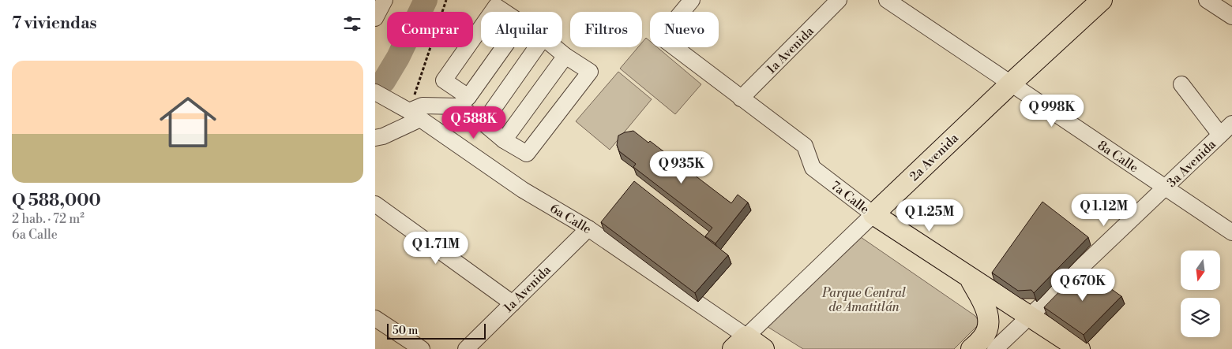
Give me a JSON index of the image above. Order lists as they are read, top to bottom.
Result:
{
  "streets": {
    "main road": ["2a Avenida", "7a Calle", "6a Calle"],
    "street": ["1a Avenida", "8a Calle", "3a Avenida"]
  },
  "crossings": [
    ["1a Avenida", "7a Calle"],
    ["1a Avenida", "6a Calle"],
    ["8a Calle", "2a Avenida"],
    ["8a Calle", "3a Avenida"],
    ["2a Avenida", "7a Calle"],
    ["2a Avenida", "6a Calle"],
    ["3a Avenida", "7a Calle"]
  ],
  "parks": ["Parque Central de Amatitlán"],
  "scale_bar": "50 m",
  "north": "bottom",
  "page": {
    "heading": "7 viviendas",
    "chip": [
      "Comprar",
      "Alquilar",
      "Filtros",
      "Nuevo"
    ],
    "list": [
      {
        "name": "Q 588,000",
        "note": "2 hab. · 72 m² · 6a Calle"
      }
    ],
    "price": [
      "Q 998K",
      "Q 588K",
      "Q 935K",
      "Q 1.12M",
      "Q 1.25M",
      "Q 1.71M",
      "Q 670K"
    ],
    "scale": "50 m"
  }
}
